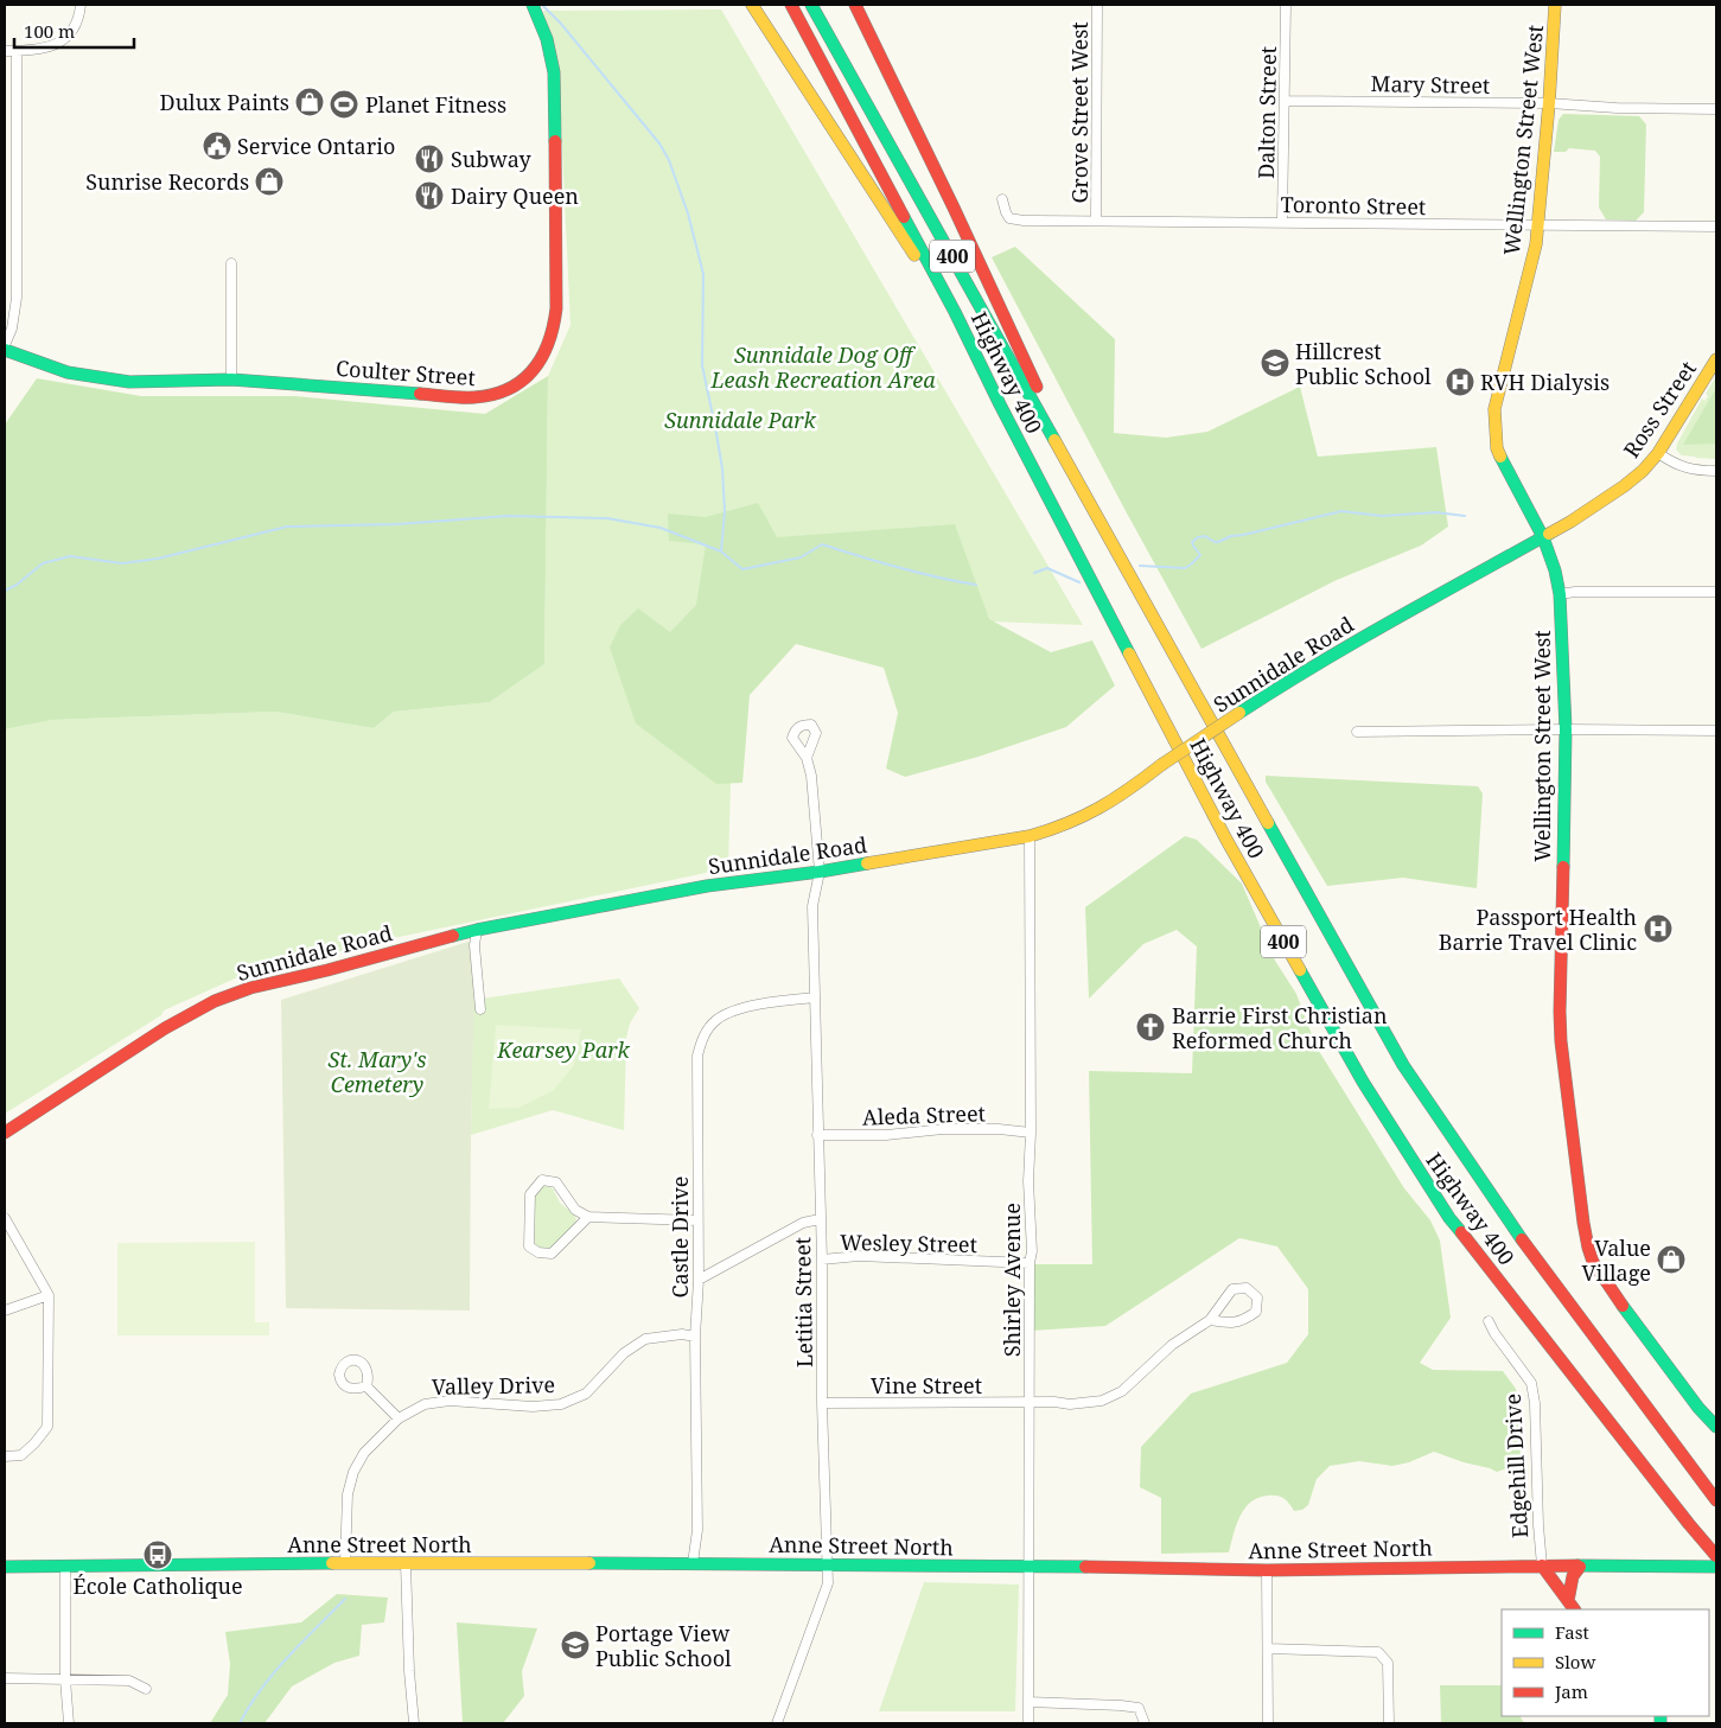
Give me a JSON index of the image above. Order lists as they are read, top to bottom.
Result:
{
  "streets": {
    "main road": [
      "Wellington Street West",
      "400",
      "Coulter Street",
      "Highway 400",
      "Ross Street",
      "Sunnidale Road",
      "Edgehill Drive",
      "Anne Street North"
    ],
    "street": [
      "Mary Street",
      "Grove Street West",
      "Dalton Street",
      "Toronto Street",
      "Aleda Street",
      "Castle Drive",
      "Wesley Street",
      "Shirley Avenue",
      "Letitia Street",
      "Valley Drive",
      "Vine Street"
    ]
  },
  "crossings": [
    ["Mary Street", "Dalton Street"],
    ["Mary Street", "Wellington Street West"],
    ["Grove Street West", "Toronto Street"],
    ["Dalton Street", "Toronto Street"],
    ["Wellington Street West", "Toronto Street"],
    ["Wellington Street West", "Ross Street"],
    ["Wellington Street West", "Sunnidale Road"],
    ["Highway 400", "Anne Street North"],
    ["Ross Street", "Sunnidale Road"],
    ["Sunnidale Road", "Shirley Avenue"],
    ["Sunnidale Road", "Letitia Street"],
    ["Aleda Street", "Shirley Avenue"],
    ["Aleda Street", "Letitia Street"],
    ["Castle Drive", "Letitia Street"],
    ["Castle Drive", "Valley Drive"],
    ["Castle Drive", "Anne Street North"],
    ["Wesley Street", "Shirley Avenue"],
    ["Wesley Street", "Letitia Street"],
    ["Shirley Avenue", "Vine Street"],
    ["Shirley Avenue", "Anne Street North"],
    ["Letitia Street", "Vine Street"],
    ["Letitia Street", "Anne Street North"],
    ["Valley Drive", "Anne Street North"],
    ["Edgehill Drive", "Anne Street North"]
  ],
  "parks": [
    "Sunnidale Dog Off Leash Recreation Area",
    "Sunnidale Park",
    "Kearsey Park",
    "St. Mary's Cemetery"
  ],
  "places": {
    "shop": ["Dulux Paints", "Sunrise Records", "Value Village"],
    "sports": ["Planet Fitness"],
    "public building": ["Service Ontario"],
    "restaurant": ["Subway", "Dairy Queen"],
    "school or university": ["Hillcrest Public School", "Portage View Public School"],
    "hospital": ["RVH Dialysis", "Passport Health Barrie Travel Clinic"],
    "church": ["Barrie First Christian Reformed Church"],
    "bus stop": ["École Catholique"]
  },
  "legend": ["Fast", "Slow", "Jam"],
  "scale_bar": "100 m"
}
